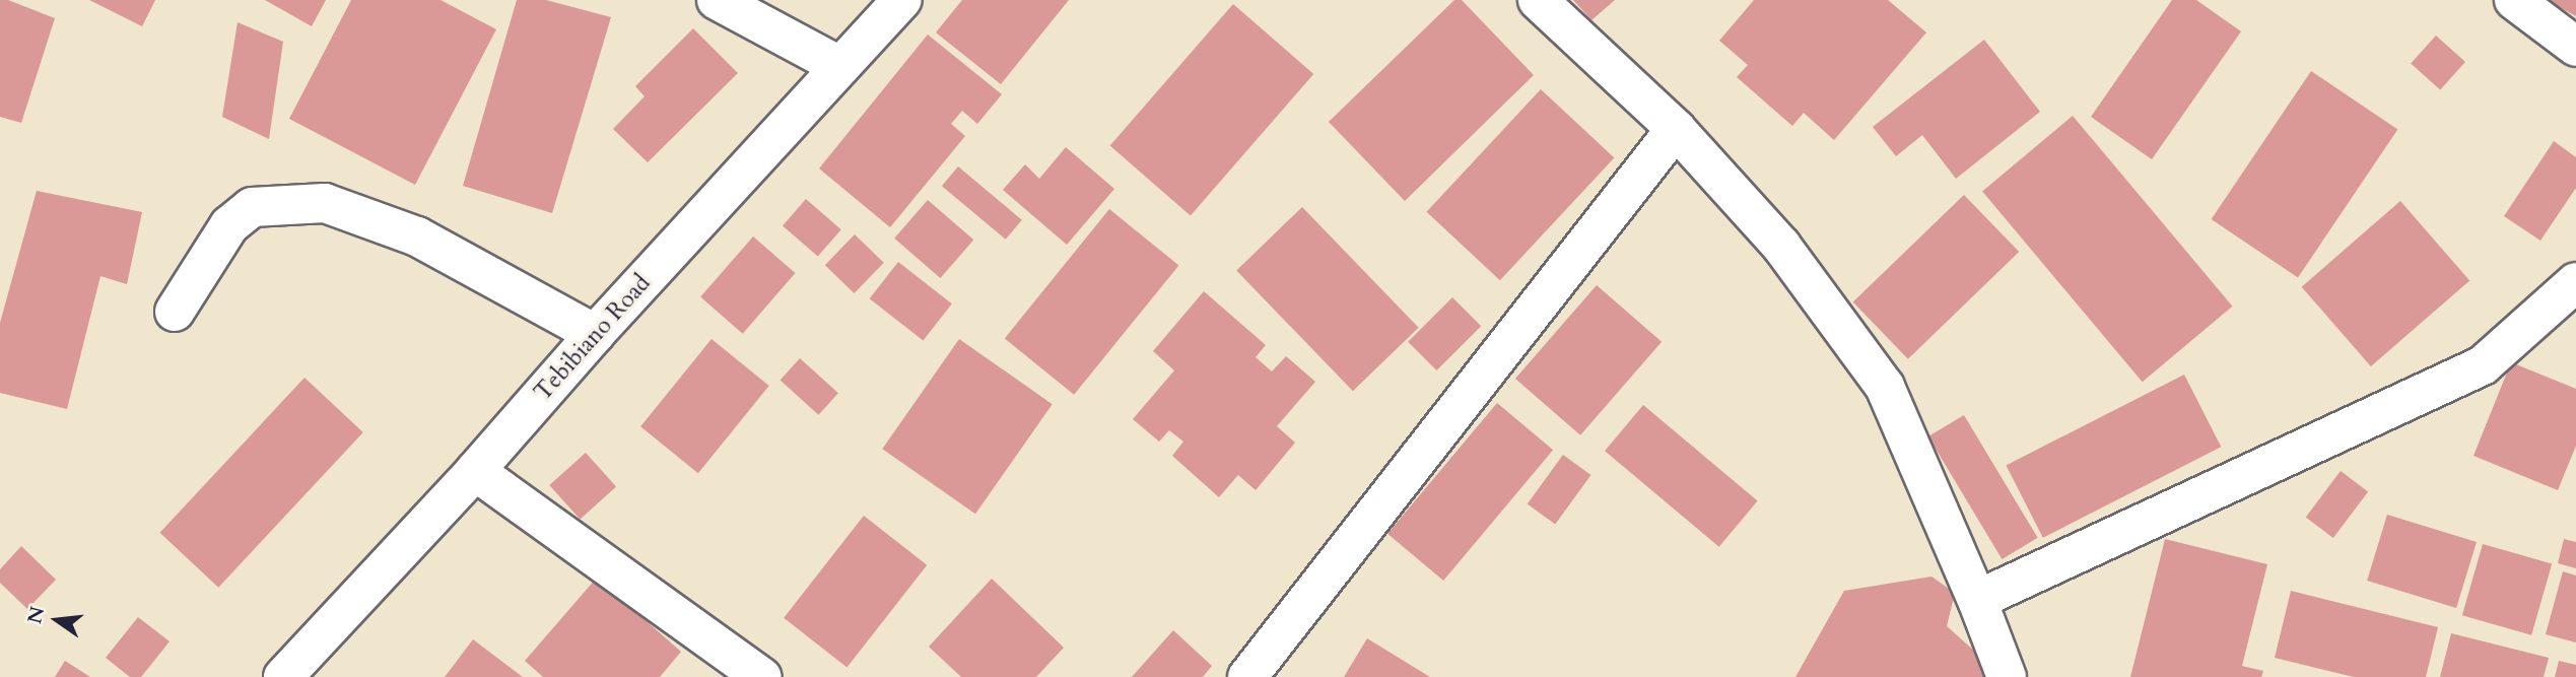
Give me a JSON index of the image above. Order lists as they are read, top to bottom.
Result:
{
  "streets": {
    "street": ["Tebibiano Road"]
  },
  "north": "left"
}
